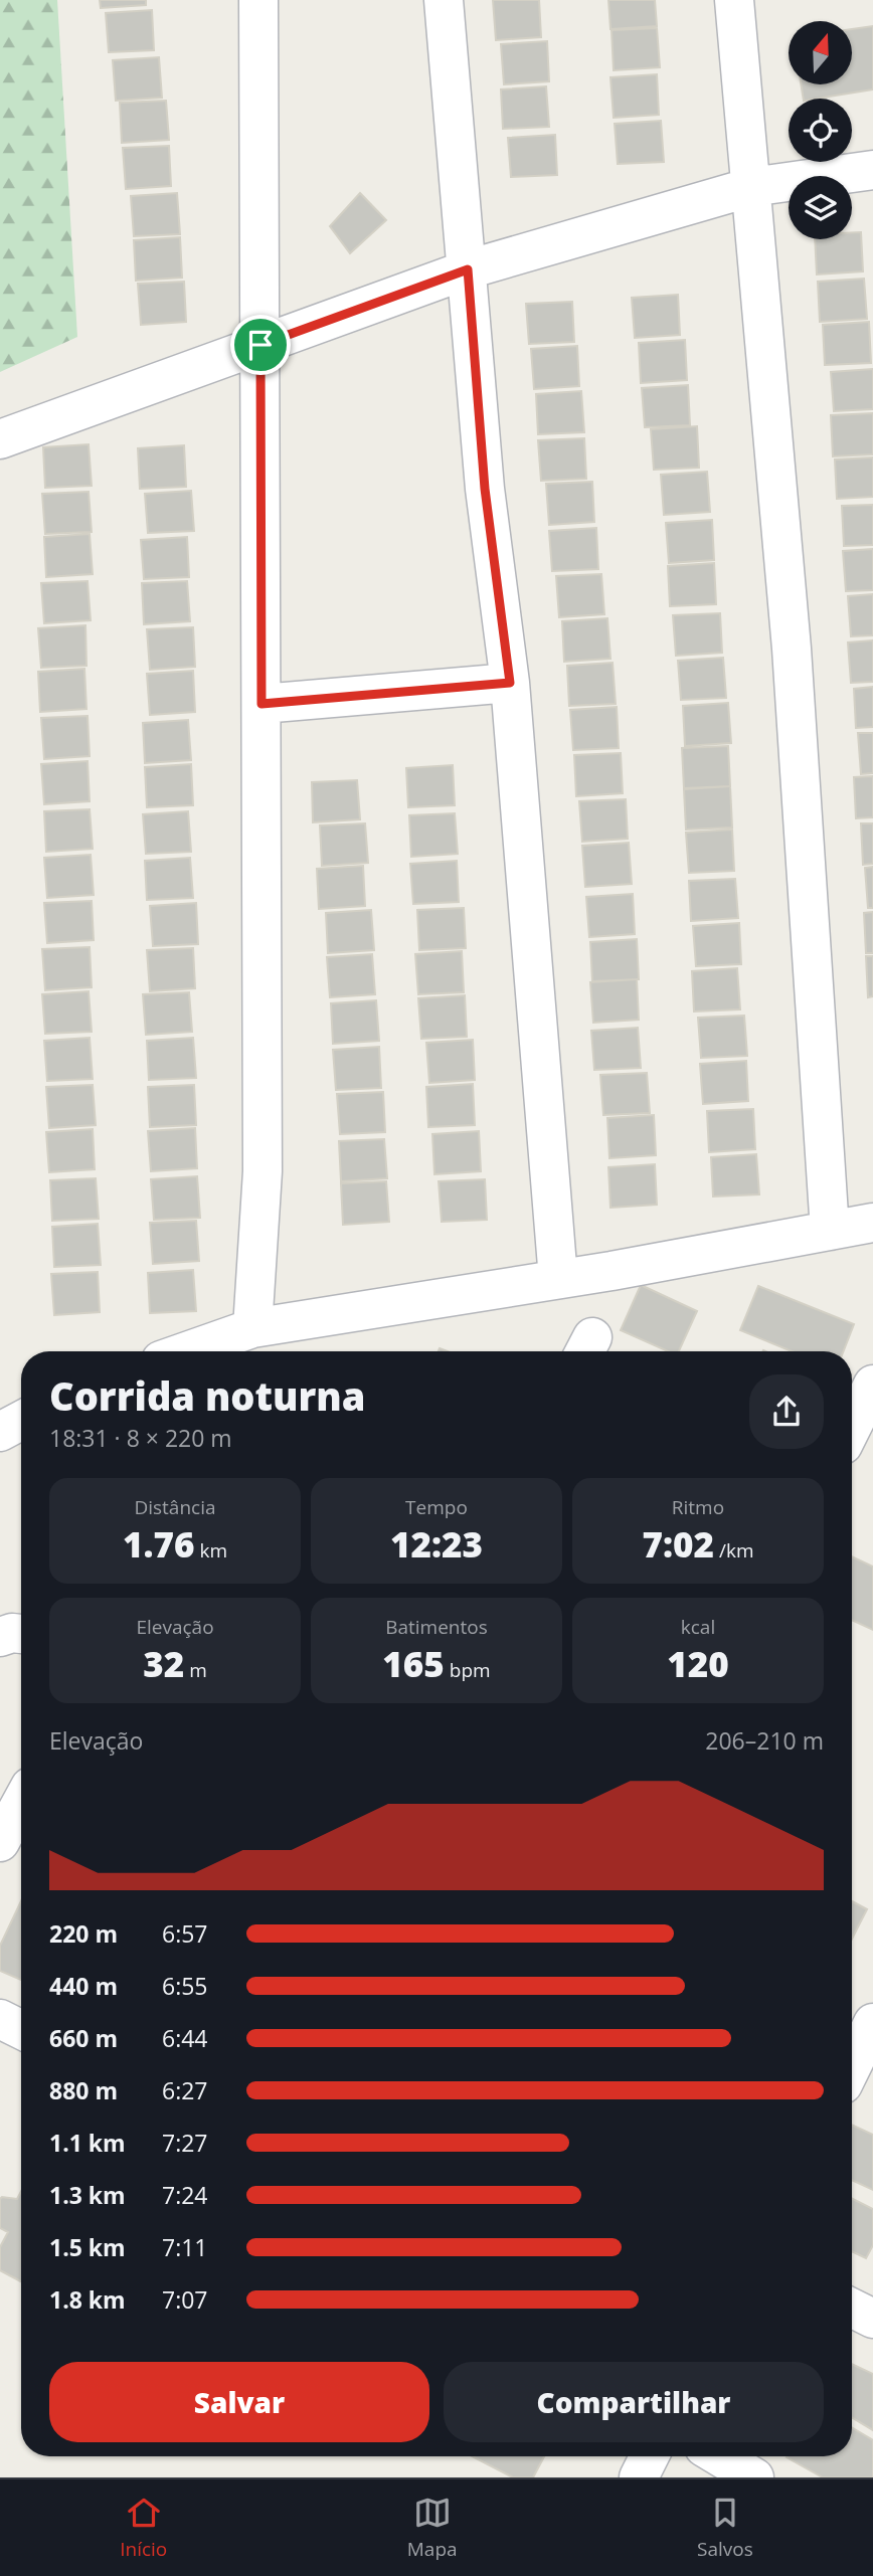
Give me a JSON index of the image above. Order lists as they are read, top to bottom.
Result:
{
  "north": "top",
  "page": {
    "heading": ["Corrida noturna", "18:31 · 8 × 220 m"],
    "stats": [
      ["Distância", "1.76 km"],
      ["Tempo", "12:23"],
      ["Ritmo", "7:02 /km"],
      ["Elevação", "32 m"],
      ["Batimentos", "165 bpm"],
      ["kcal", "120"]
    ],
    "chart": ["Elevação", "206–210 m"],
    "list": [
      {
        "name": "220 m",
        "note": "6:57"
      },
      {
        "name": "440 m",
        "note": "6:55"
      },
      {
        "name": "660 m",
        "note": "6:44"
      },
      {
        "name": "880 m",
        "note": "6:27"
      },
      {
        "name": "1.1 km",
        "note": "7:27"
      },
      {
        "name": "1.3 km",
        "note": "7:24"
      },
      {
        "name": "1.5 km",
        "note": "7:11"
      },
      {
        "name": "1.8 km",
        "note": "7:07"
      }
    ],
    "buttons": ["Salvar", "Compartilhar"],
    "tabs": ["Início", "Mapa", "Salvos"]
  }
}
